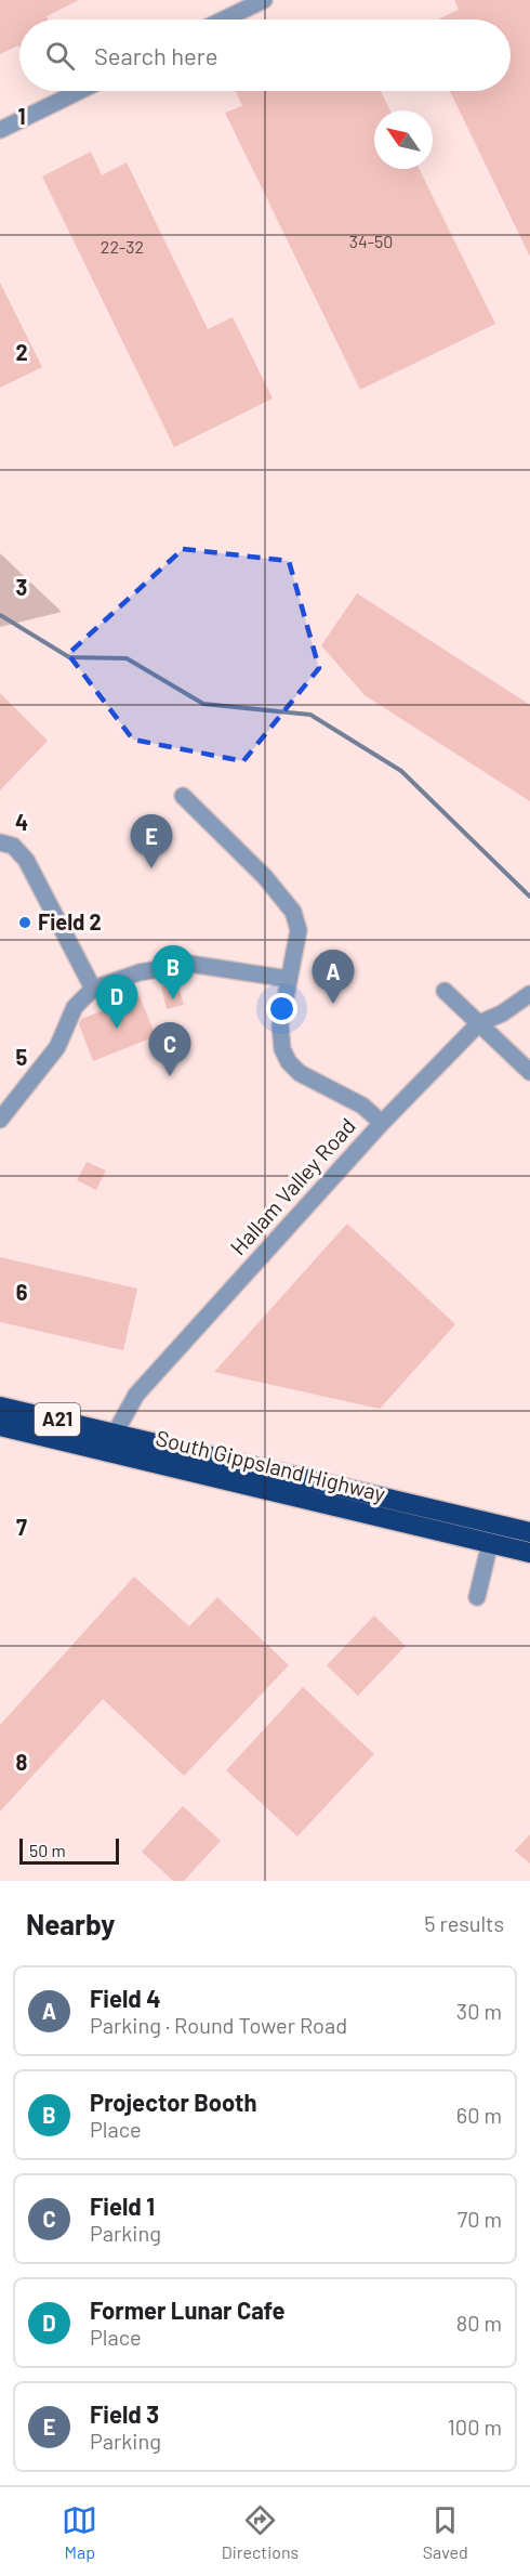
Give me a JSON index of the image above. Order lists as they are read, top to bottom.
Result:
{
  "streets": {
    "highway": ["A21", "South Gippsland Highway"],
    "street": ["Hallam Valley Road"]
  },
  "crossings": [
    ["Hallam Valley Road", "South Gippsland Highway"]
  ],
  "places": ["Field 2"],
  "house_numbers": ["34-50", "22-32"],
  "scale_bar": "50 m",
  "north": "top left",
  "page": {
    "search": "Search here",
    "pins": [
      "E",
      "B",
      "A",
      "D",
      "C"
    ],
    "scale": "50 m",
    "heading": ["Nearby", "5 results"],
    "list": [
      {
        "mark": "A",
        "name": "Field 4",
        "note": "Parking · Round Tower Road",
        "value": "30 m"
      },
      {
        "mark": "B",
        "name": "Projector Booth",
        "note": "Place",
        "value": "60 m"
      },
      {
        "mark": "C",
        "name": "Field 1",
        "note": "Parking",
        "value": "70 m"
      },
      {
        "mark": "D",
        "name": "Former Lunar Cafe",
        "note": "Place",
        "value": "80 m"
      },
      {
        "mark": "E",
        "name": "Field 3",
        "note": "Parking",
        "value": "100 m"
      }
    ],
    "nav": ["Map", "Directions", "Saved"]
  },
  "grid": {
    "rows": [
      "1",
      "2",
      "3",
      "4",
      "5",
      "6",
      "7",
      "8"
    ]
  }
}
